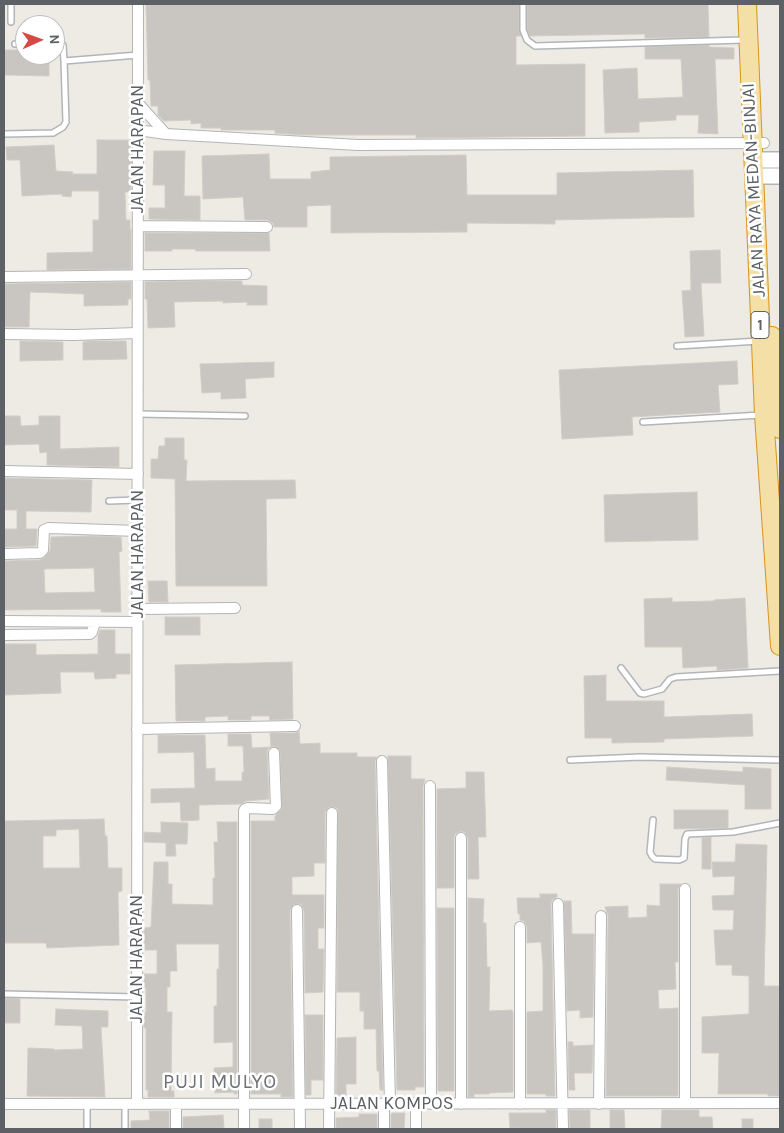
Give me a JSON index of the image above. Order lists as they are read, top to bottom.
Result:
{
  "streets": {
    "highway": ["JALAN RAYA MEDAN-BINJAI", "1"],
    "street": ["JALAN HARAPAN", "JALAN KOMPOS"]
  },
  "crossings": [
    ["JALAN HARAPAN", "JALAN KOMPOS"]
  ],
  "districts": ["PUJI MULYO"],
  "north": "right"
}
